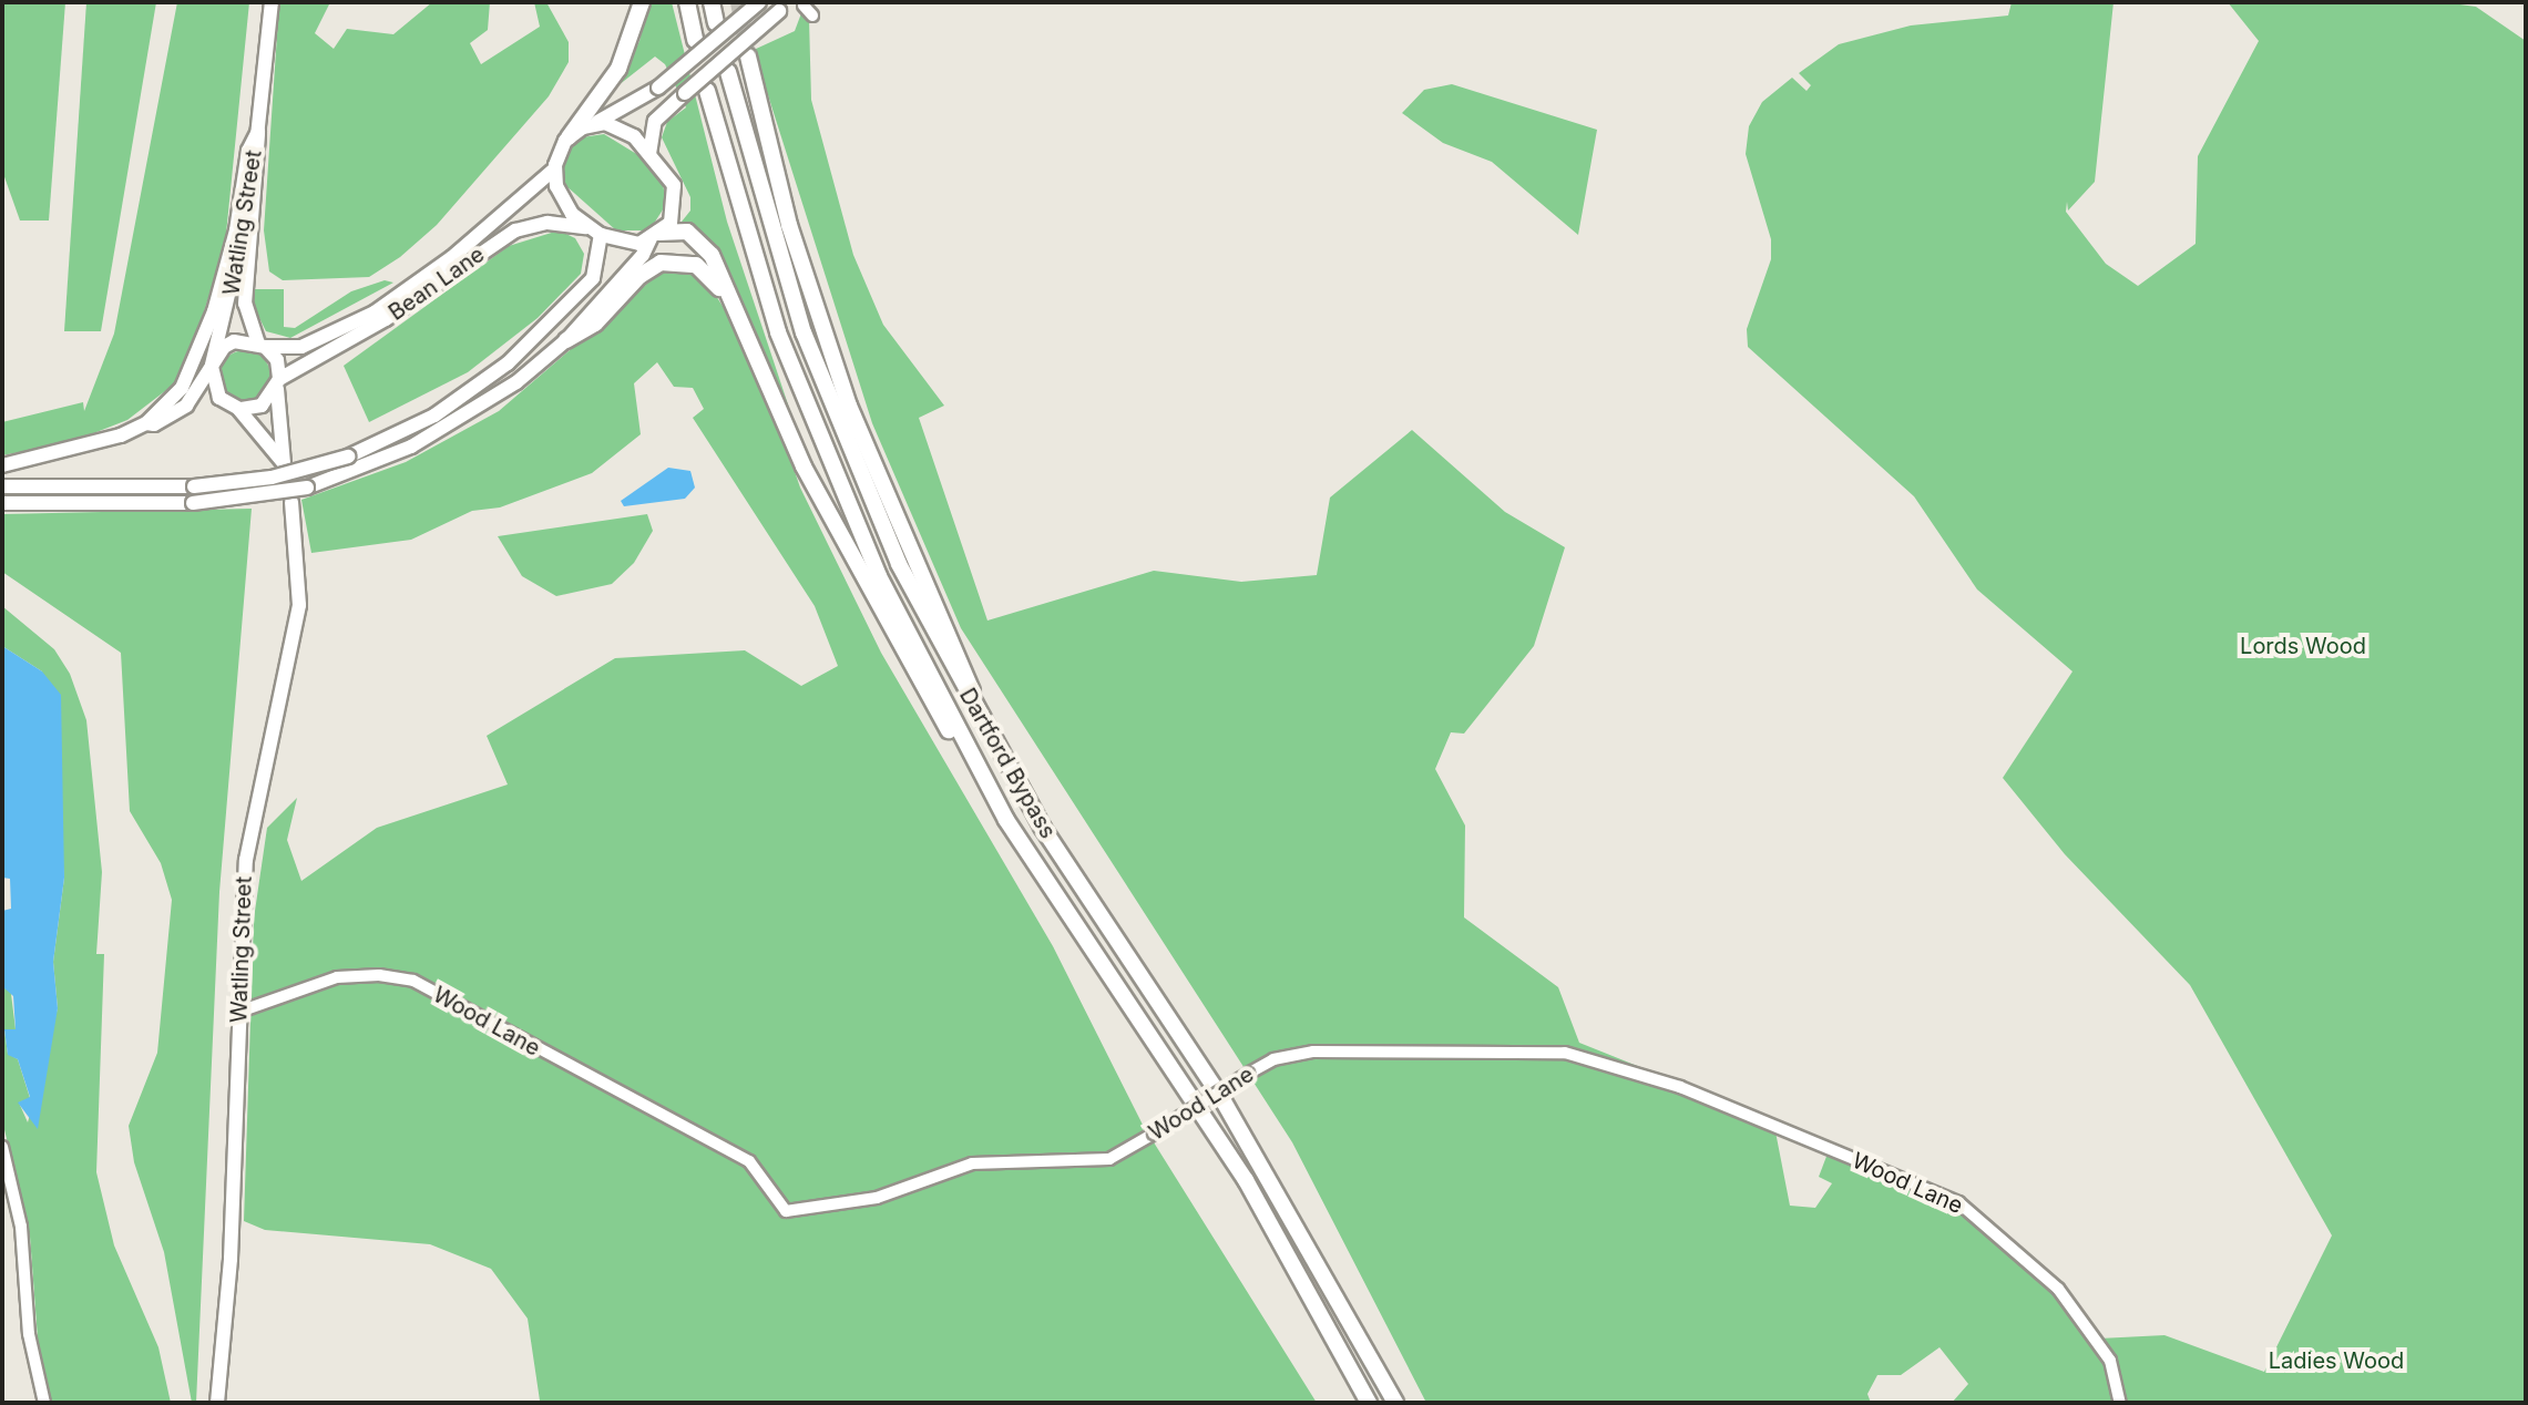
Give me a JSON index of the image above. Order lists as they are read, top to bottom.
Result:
{
  "streets": {
    "highway": ["Dartford Bypass"],
    "main road": ["Watling Street", "Bean Lane"],
    "street": ["Wood Lane"]
  },
  "crossings": [
    ["Watling Street", "Bean Lane"],
    ["Watling Street", "Wood Lane"]
  ],
  "parks": ["Lords Wood", "Ladies Wood"]
}
